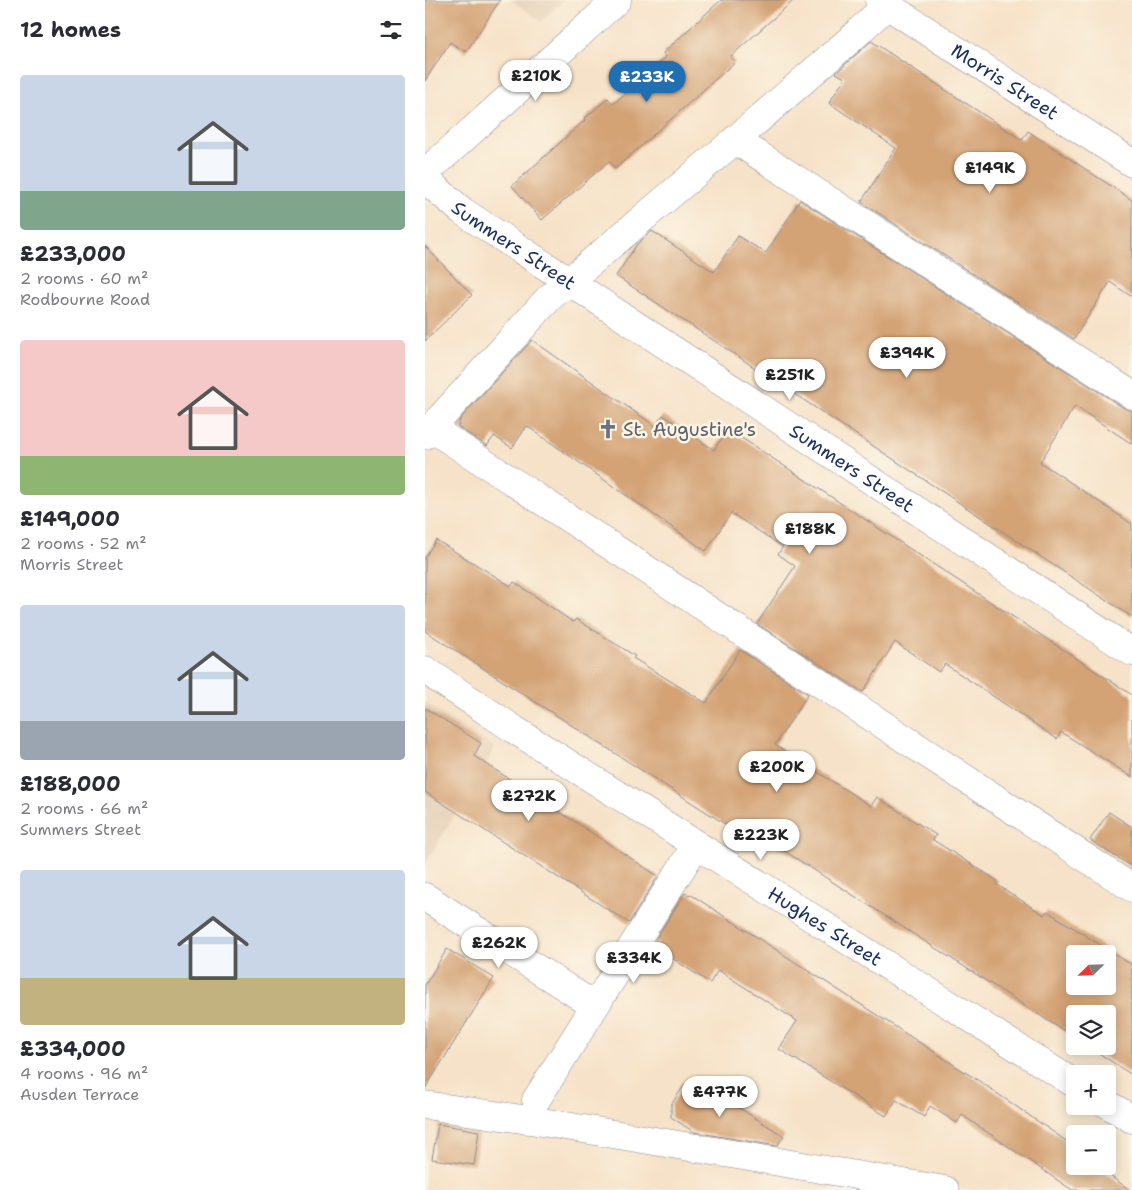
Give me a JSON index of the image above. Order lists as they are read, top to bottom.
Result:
{
  "streets": {
    "street": ["Morris Street", "Summers Street", "Hughes Street"]
  },
  "places": {
    "church": ["St. Augustine's"]
  },
  "north": "bottom left",
  "page": {
    "heading": "12 homes",
    "list": [
      {
        "name": "£233,000",
        "note": "2 rooms · 60 m² · Rodbourne Road"
      },
      {
        "name": "£149,000",
        "note": "2 rooms · 52 m² · Morris Street"
      },
      {
        "name": "£188,000",
        "note": "2 rooms · 66 m² · Summers Street"
      },
      {
        "name": "£334,000",
        "note": "4 rooms · 96 m² · Ausden Terrace"
      }
    ],
    "price": [
      "£210K",
      "£233K",
      "£149K",
      "£394K",
      "£251K",
      "£188K",
      "£200K",
      "£272K",
      "£223K",
      "£262K",
      "£334K",
      "£477K"
    ],
    "map_buttons": ["+", "−"]
  }
}
